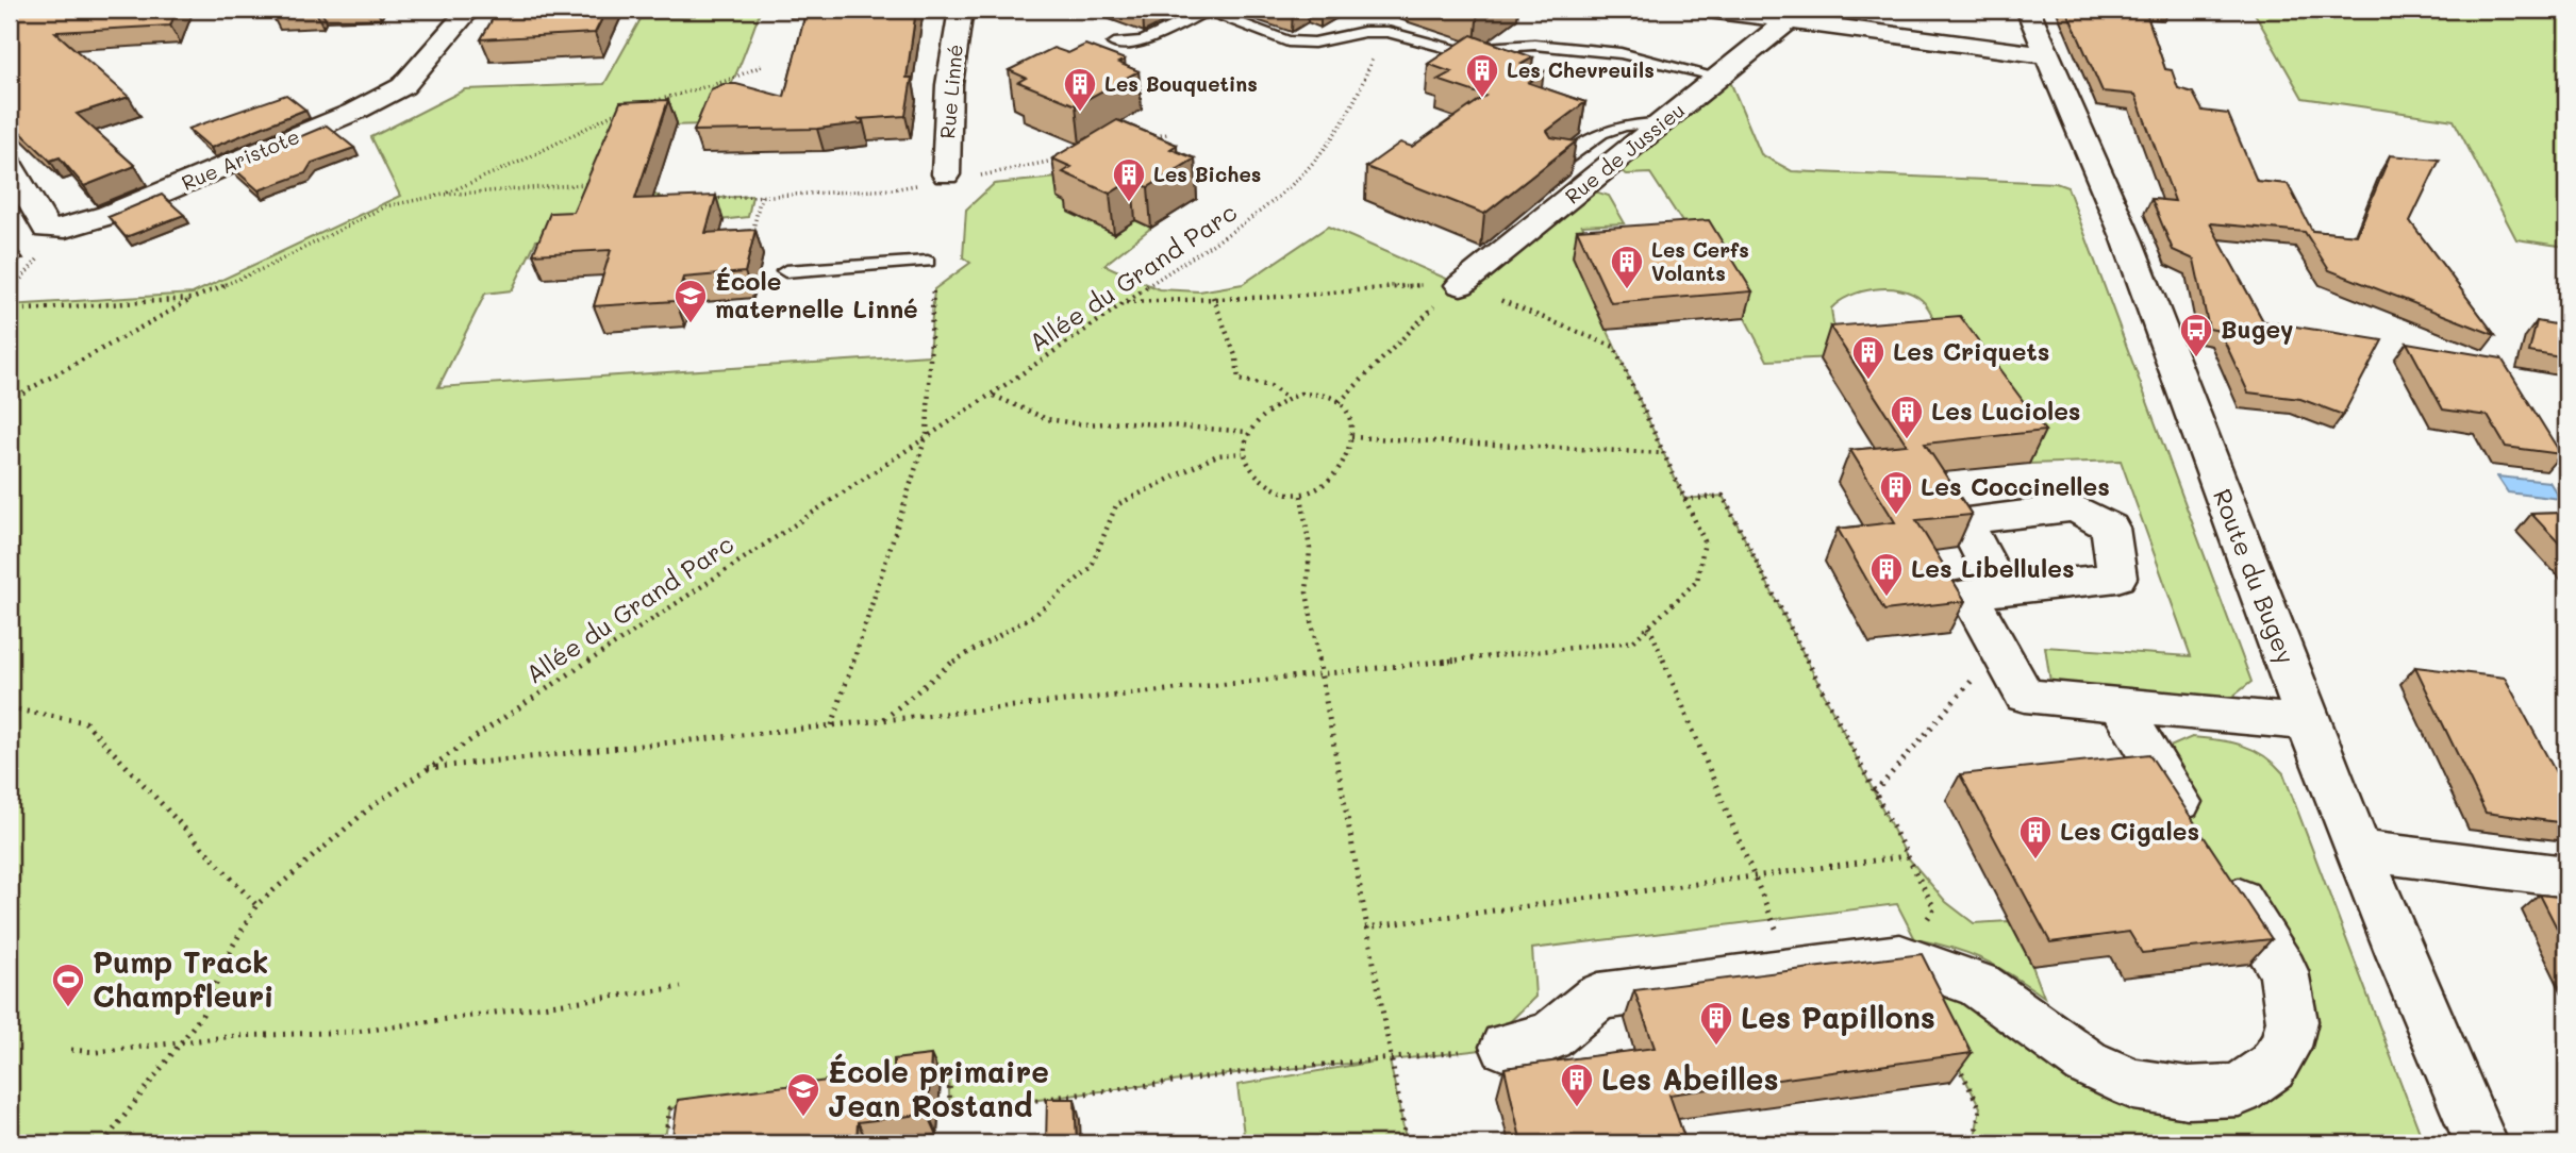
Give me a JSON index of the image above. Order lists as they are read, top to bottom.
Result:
{
  "streets": {
    "street": [
      "Rue Linné",
      "Rue de Jussieu",
      "Rue Aristote",
      "Route du Bugey"
    ],
    "path": ["Allée du Grand Parc"]
  },
  "places": {
    "building": [
      "Les Chevreuils",
      "Les Bouquetins",
      "Les Biches",
      "Les Cerfs Volants",
      "Les Criquets",
      "Les Lucioles",
      "Les Coccinelles",
      "Les Libellules",
      "Les Cigales",
      "Les Papillons",
      "Les Abeilles"
    ],
    "school or university": ["École maternelle Linné", "École primaire Jean Rostand"],
    "bus stop": ["Bugey"],
    "sports": ["Pump Track Champfleuri"]
  }
}
